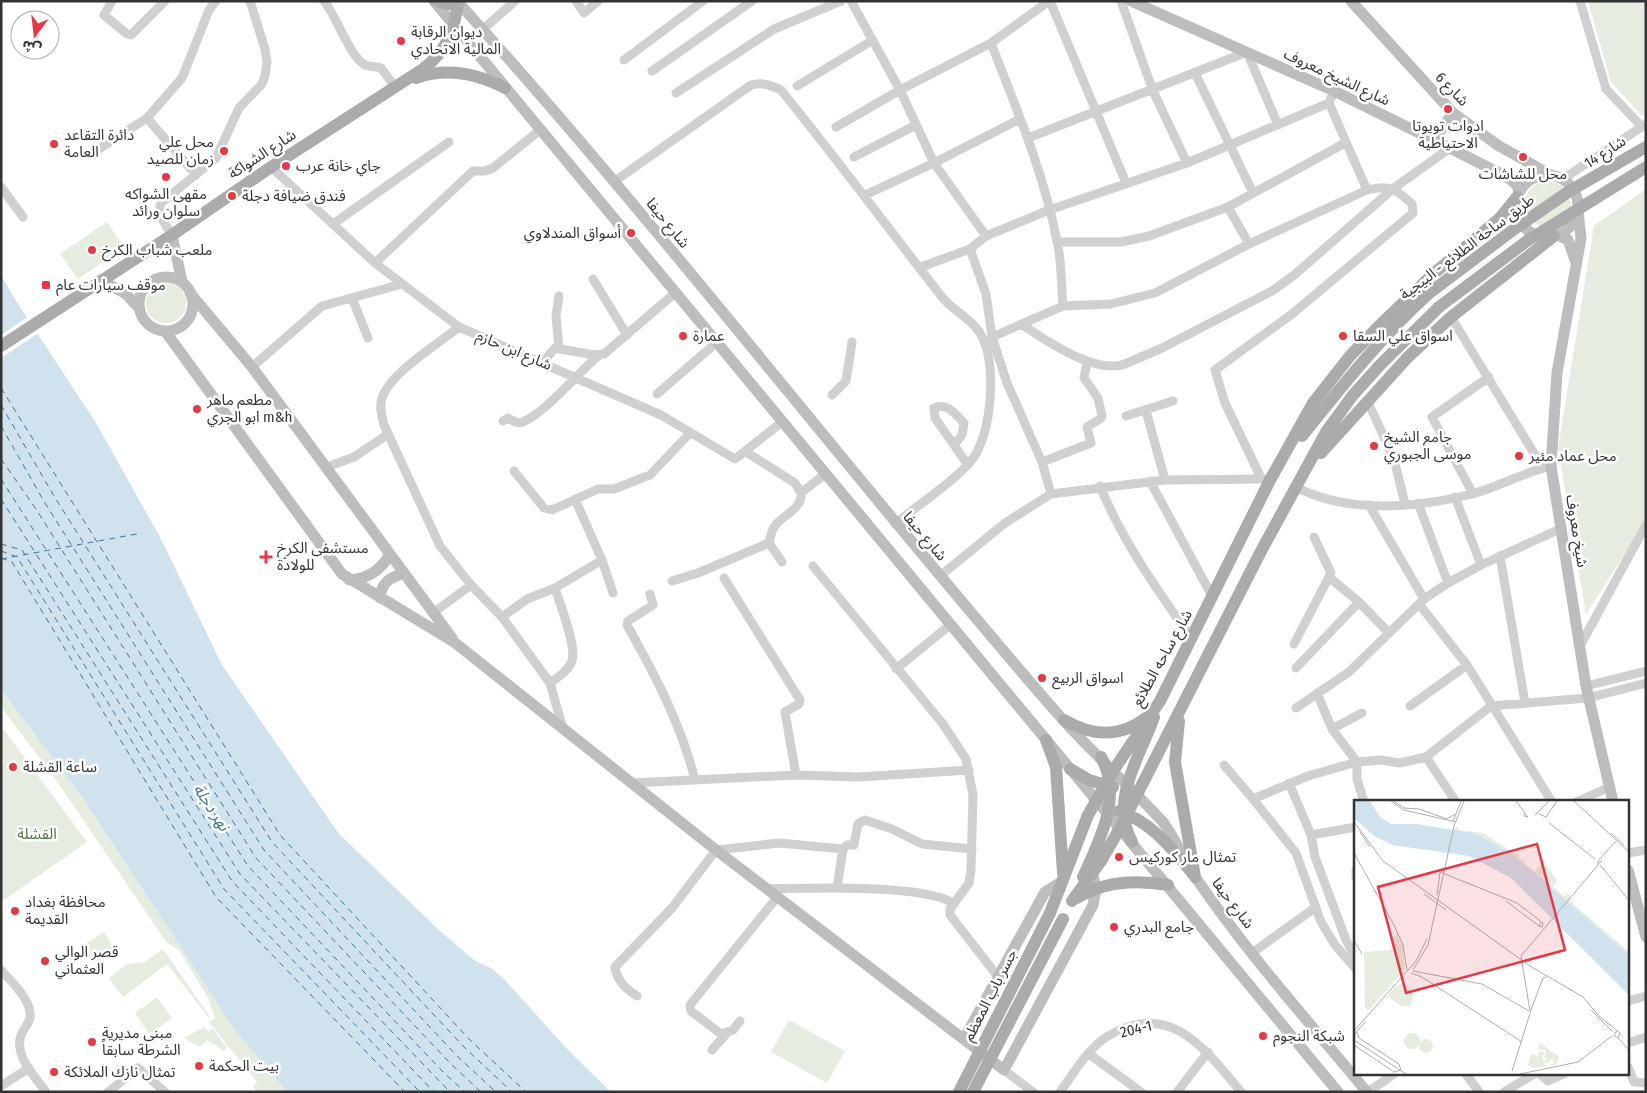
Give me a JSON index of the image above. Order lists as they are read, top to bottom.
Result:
{
  "streets": {
    "main road": [
      "شارع الشواكة",
      "طريق ساحة الطلائع - البيجية",
      "شارع ساحه الطلائع",
      "جسر باب المعظم"
    ],
    "street": [
      "شارع الشيخ معروف",
      "شارع 6",
      "شارع 14",
      "شارع حيفا",
      "شارع ابن حازم",
      "شیخ معروف",
      "204-1"
    ]
  },
  "crossings": [
    ["شارع الشيخ معروف", "شارع 6"],
    ["شارع الشيخ معروف", "شارع 14"],
    ["شارع الشيخ معروف", "شیخ معروف"],
    ["شارع 6", "شارع 14"],
    ["شارع 6", "شیخ معروف"],
    ["شارع 14", "شیخ معروف"],
    ["شارع الشواكة", "شارع حيفا"],
    ["شارع الشواكة", "شارع ابن حازم"],
    ["طريق ساحة الطلائع - البيجية", "شارع ساحه الطلائع"],
    ["شارع ساحه الطلائع", "جسر باب المعظم"]
  ],
  "water": ["نهر دجلة"],
  "parks": ["القشلة"],
  "places": {
    "other": [
      "ديوان الرقابة المالية الاتحادي",
      "ادوات تويوتا الاحتياطية",
      "دائرة التقاعد العامة",
      "محل علي زمان للصيد",
      "محل للشاشات",
      "جاي خانة عرب",
      "مقهى الشواكه سلوان ورائد",
      "فندق ضيافة دجلة",
      "أسواق المندلاوي",
      "ملعب شباب الكرخ",
      "عمارة",
      "اسواق علي السقا",
      "مطعم ماهر ابو الجري m&h",
      "جامع الشيخ موسى الجبوري",
      "محل عماد مئير",
      "اسواق الربيع",
      "ساعة القشلة",
      "تمثال مار كوركيس",
      "محافظة بغداد القديمة",
      "جامع البدري",
      "قصر الوالي العثماني",
      "شبكة النجوم",
      "مبنى مديرية الشرطة سابقاً",
      "بيت الحكمة",
      "تمثال نازك الملائكة"
    ],
    "transit": ["موقف سيارات عام"],
    "health": ["مستشفى الكرخ للولادة"]
  },
  "north": "bottom"
}
